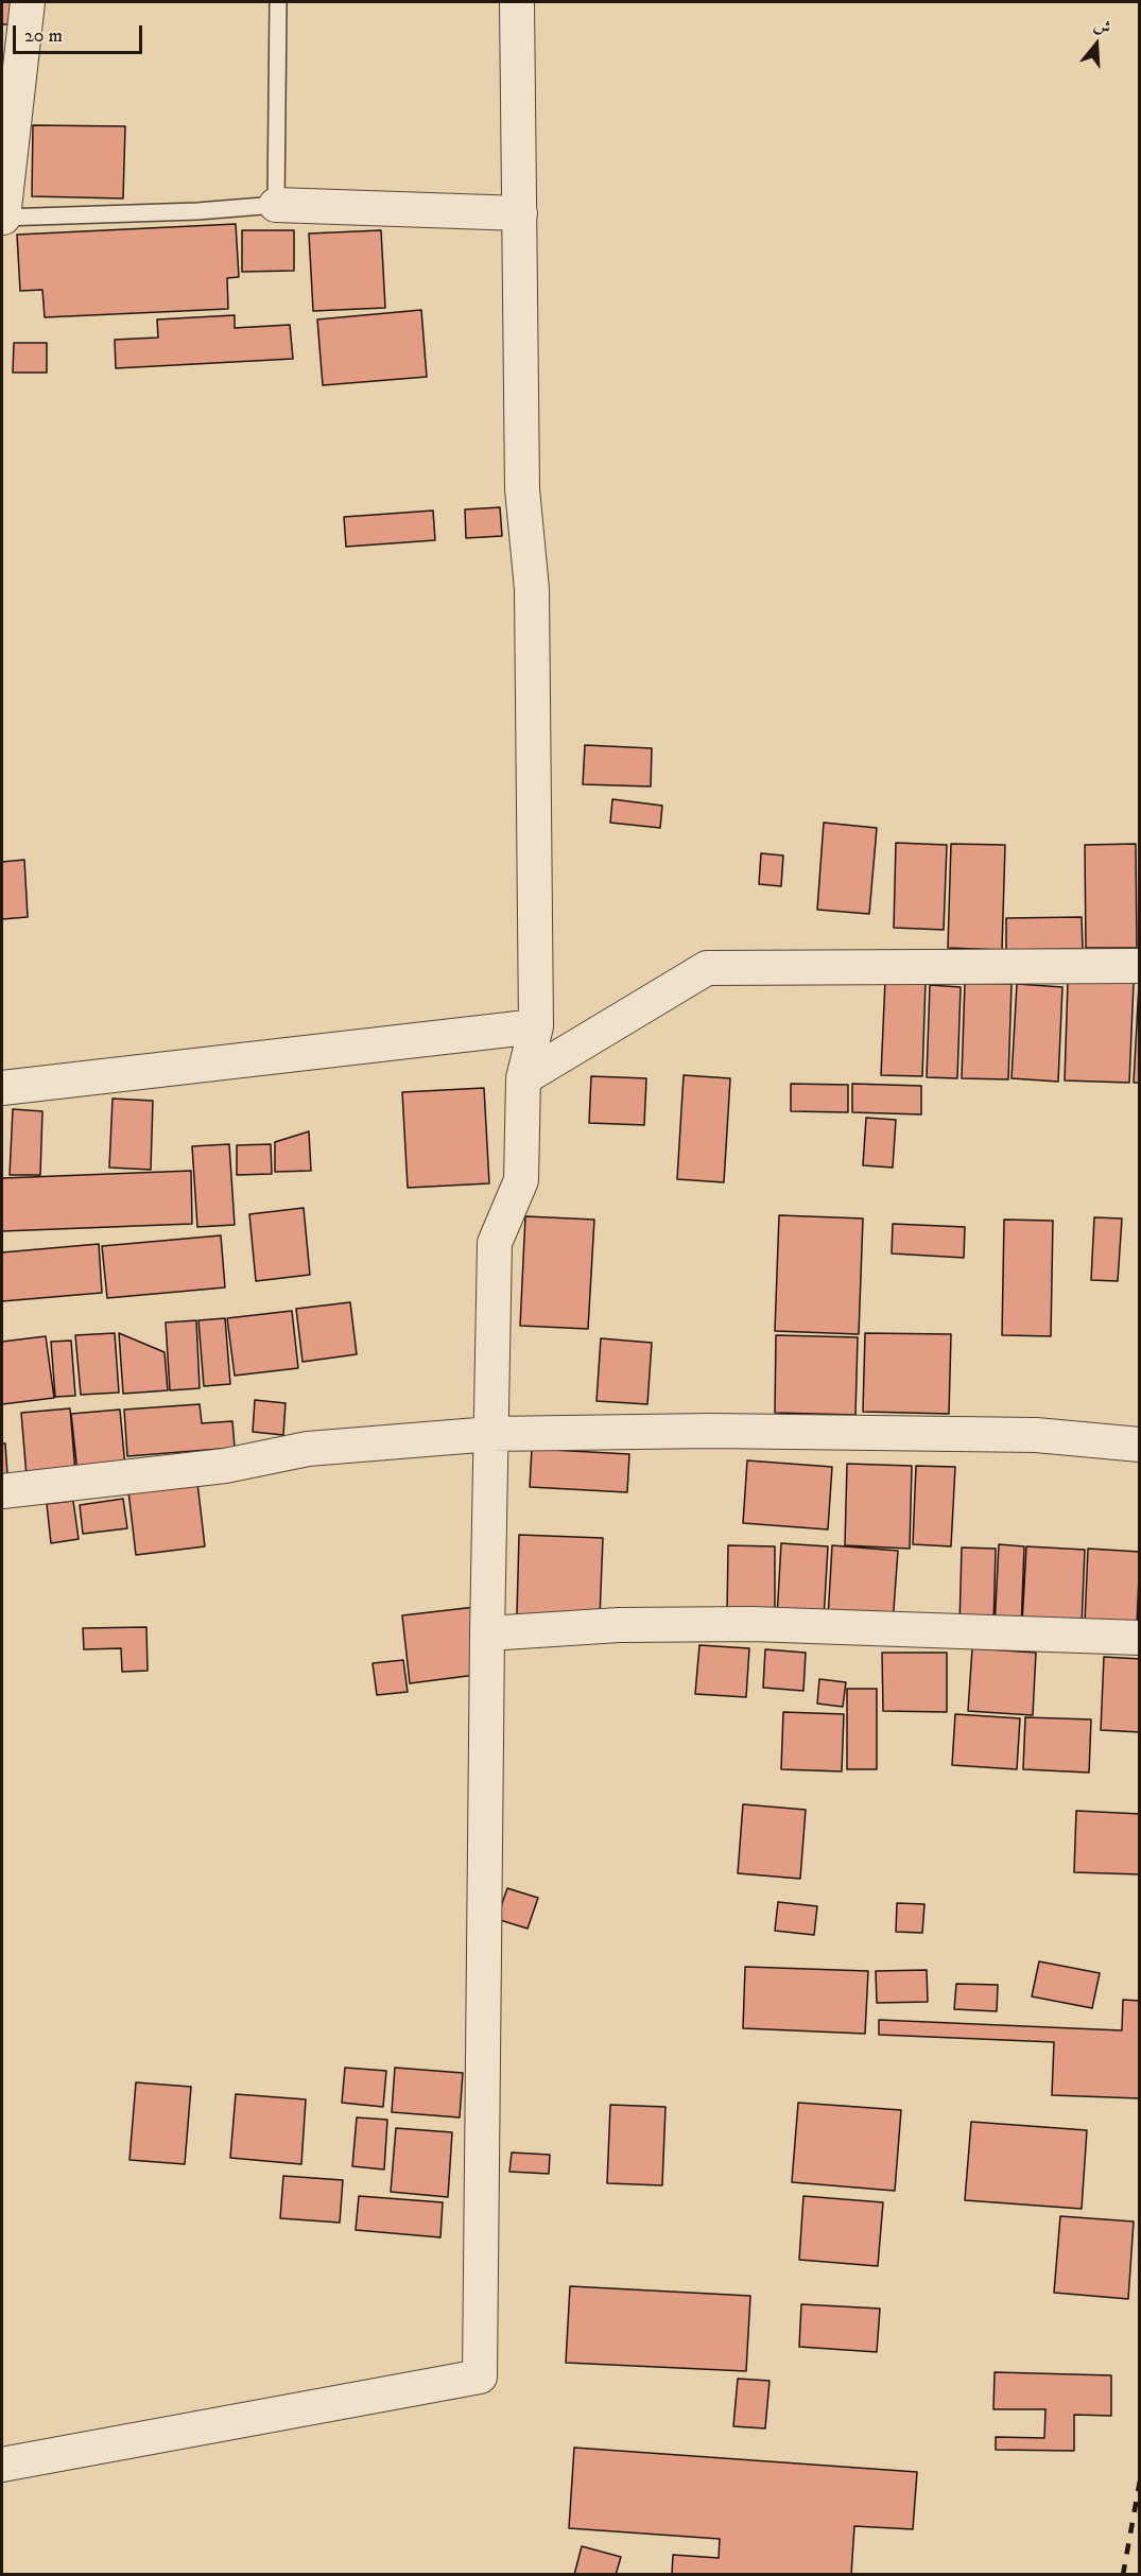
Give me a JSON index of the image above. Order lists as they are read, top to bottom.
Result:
{
  "scale_bar": "20 m",
  "north": "top"
}
